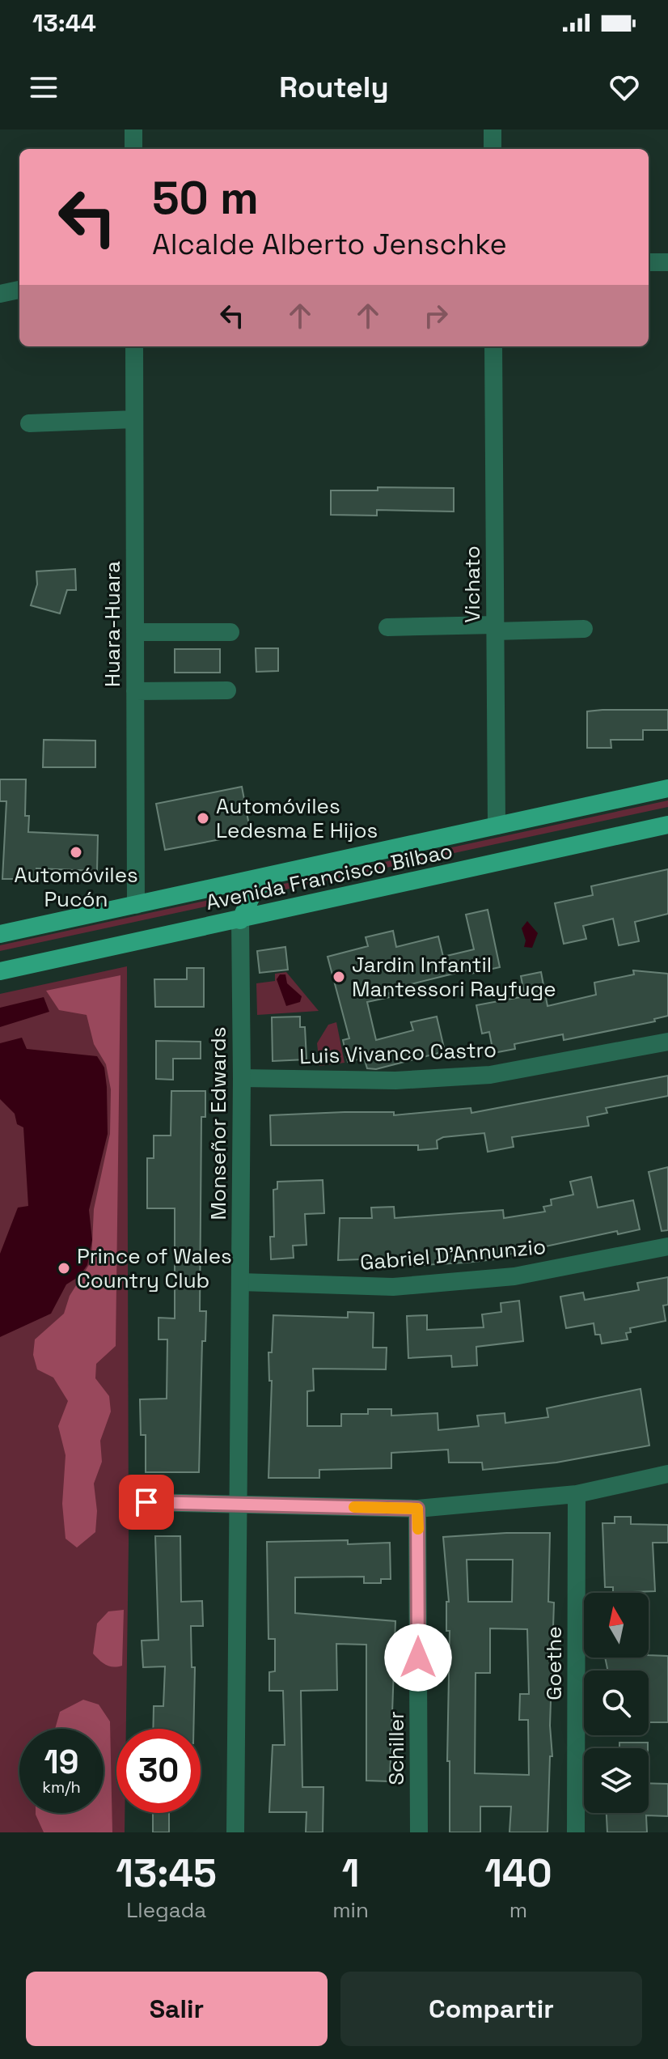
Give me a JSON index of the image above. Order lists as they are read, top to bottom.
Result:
{
  "streets": {
    "main road": ["Avenida Francisco Bilbao"],
    "street": [
      "Vichato",
      "Huara-Huara",
      "Luis Vivanco Castro",
      "Monseñor Edwards",
      "Gabriel D'Annunzio",
      "Goethe",
      "Schiller"
    ]
  },
  "crossings": [
    ["Vichato", "Avenida Francisco Bilbao"],
    ["Huara-Huara", "Avenida Francisco Bilbao"],
    ["Avenida Francisco Bilbao", "Monseñor Edwards"],
    ["Luis Vivanco Castro", "Monseñor Edwards"],
    ["Monseñor Edwards", "Gabriel D'Annunzio"]
  ],
  "places": [
    "Automóviles Ledesma E Hijos",
    "Automóviles Pucón",
    "Jardin Infantil Mantessori Rayfuge",
    "Prince of Wales Country Club"
  ],
  "north": "top",
  "page": {
    "status": "13:44",
    "header": "Routely",
    "turn": ["50 m", "Alcalde Alberto Jenschke"],
    "speed": "19 km/h",
    "limit": "30",
    "eta": [
      "13:45",
      "Llegada",
      "1",
      "min",
      "140",
      "m"
    ],
    "buttons": ["Salir", "Compartir"]
  }
}
